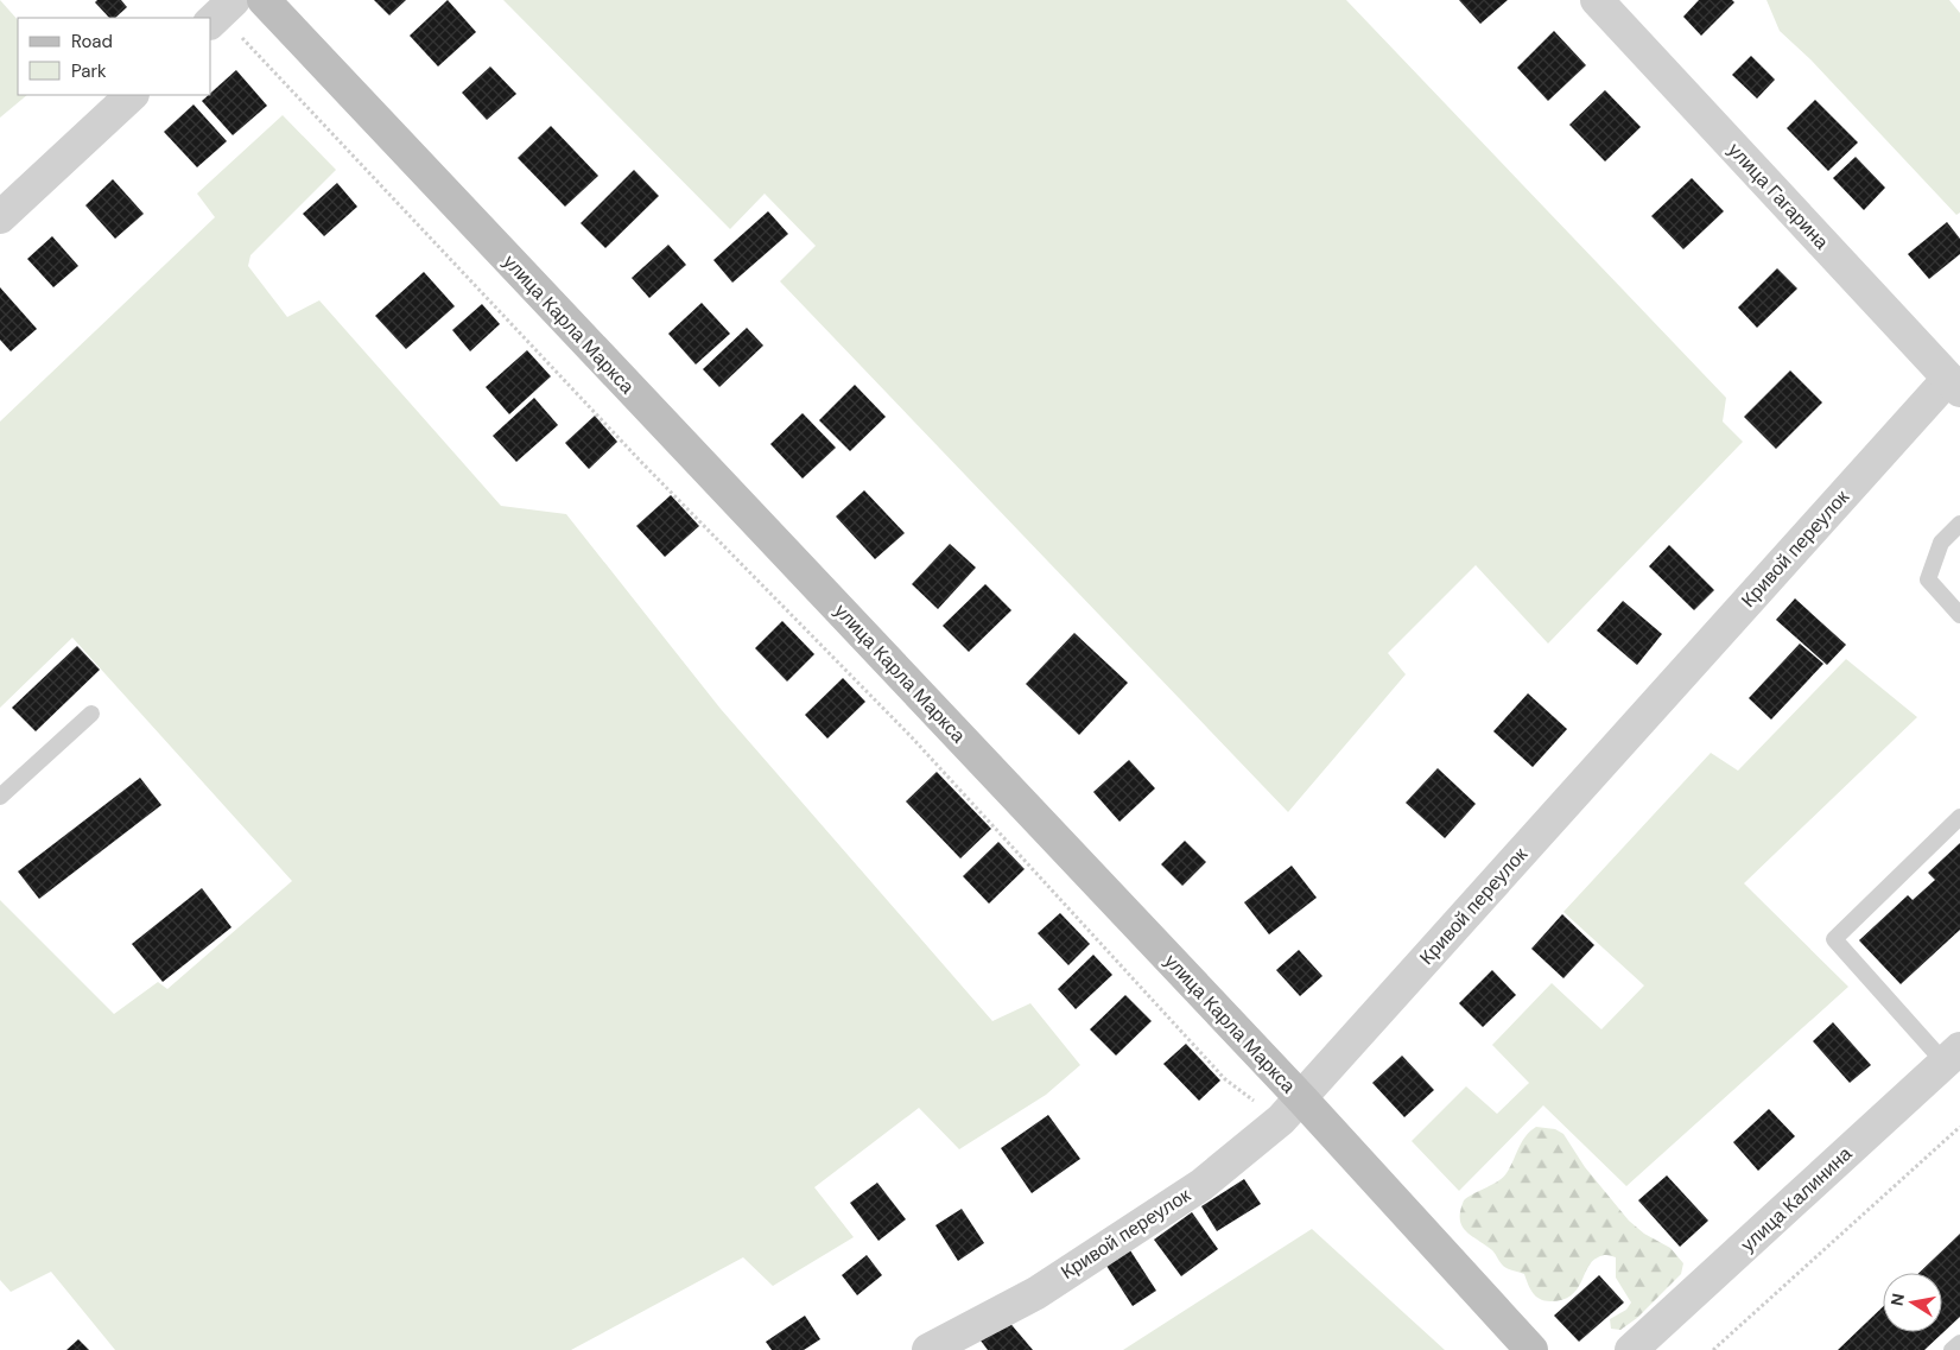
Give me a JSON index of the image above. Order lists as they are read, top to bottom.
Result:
{
  "streets": {
    "main road": ["улица Карла Маркса"],
    "street": ["улица Гагарина", "Кривой переулок", "улица Калинина"]
  },
  "crossings": [
    ["улица Гагарина", "Кривой переулок"],
    ["улица Карла Маркса", "Кривой переулок"]
  ],
  "legend": ["Road", "Park"],
  "north": "left"
}
